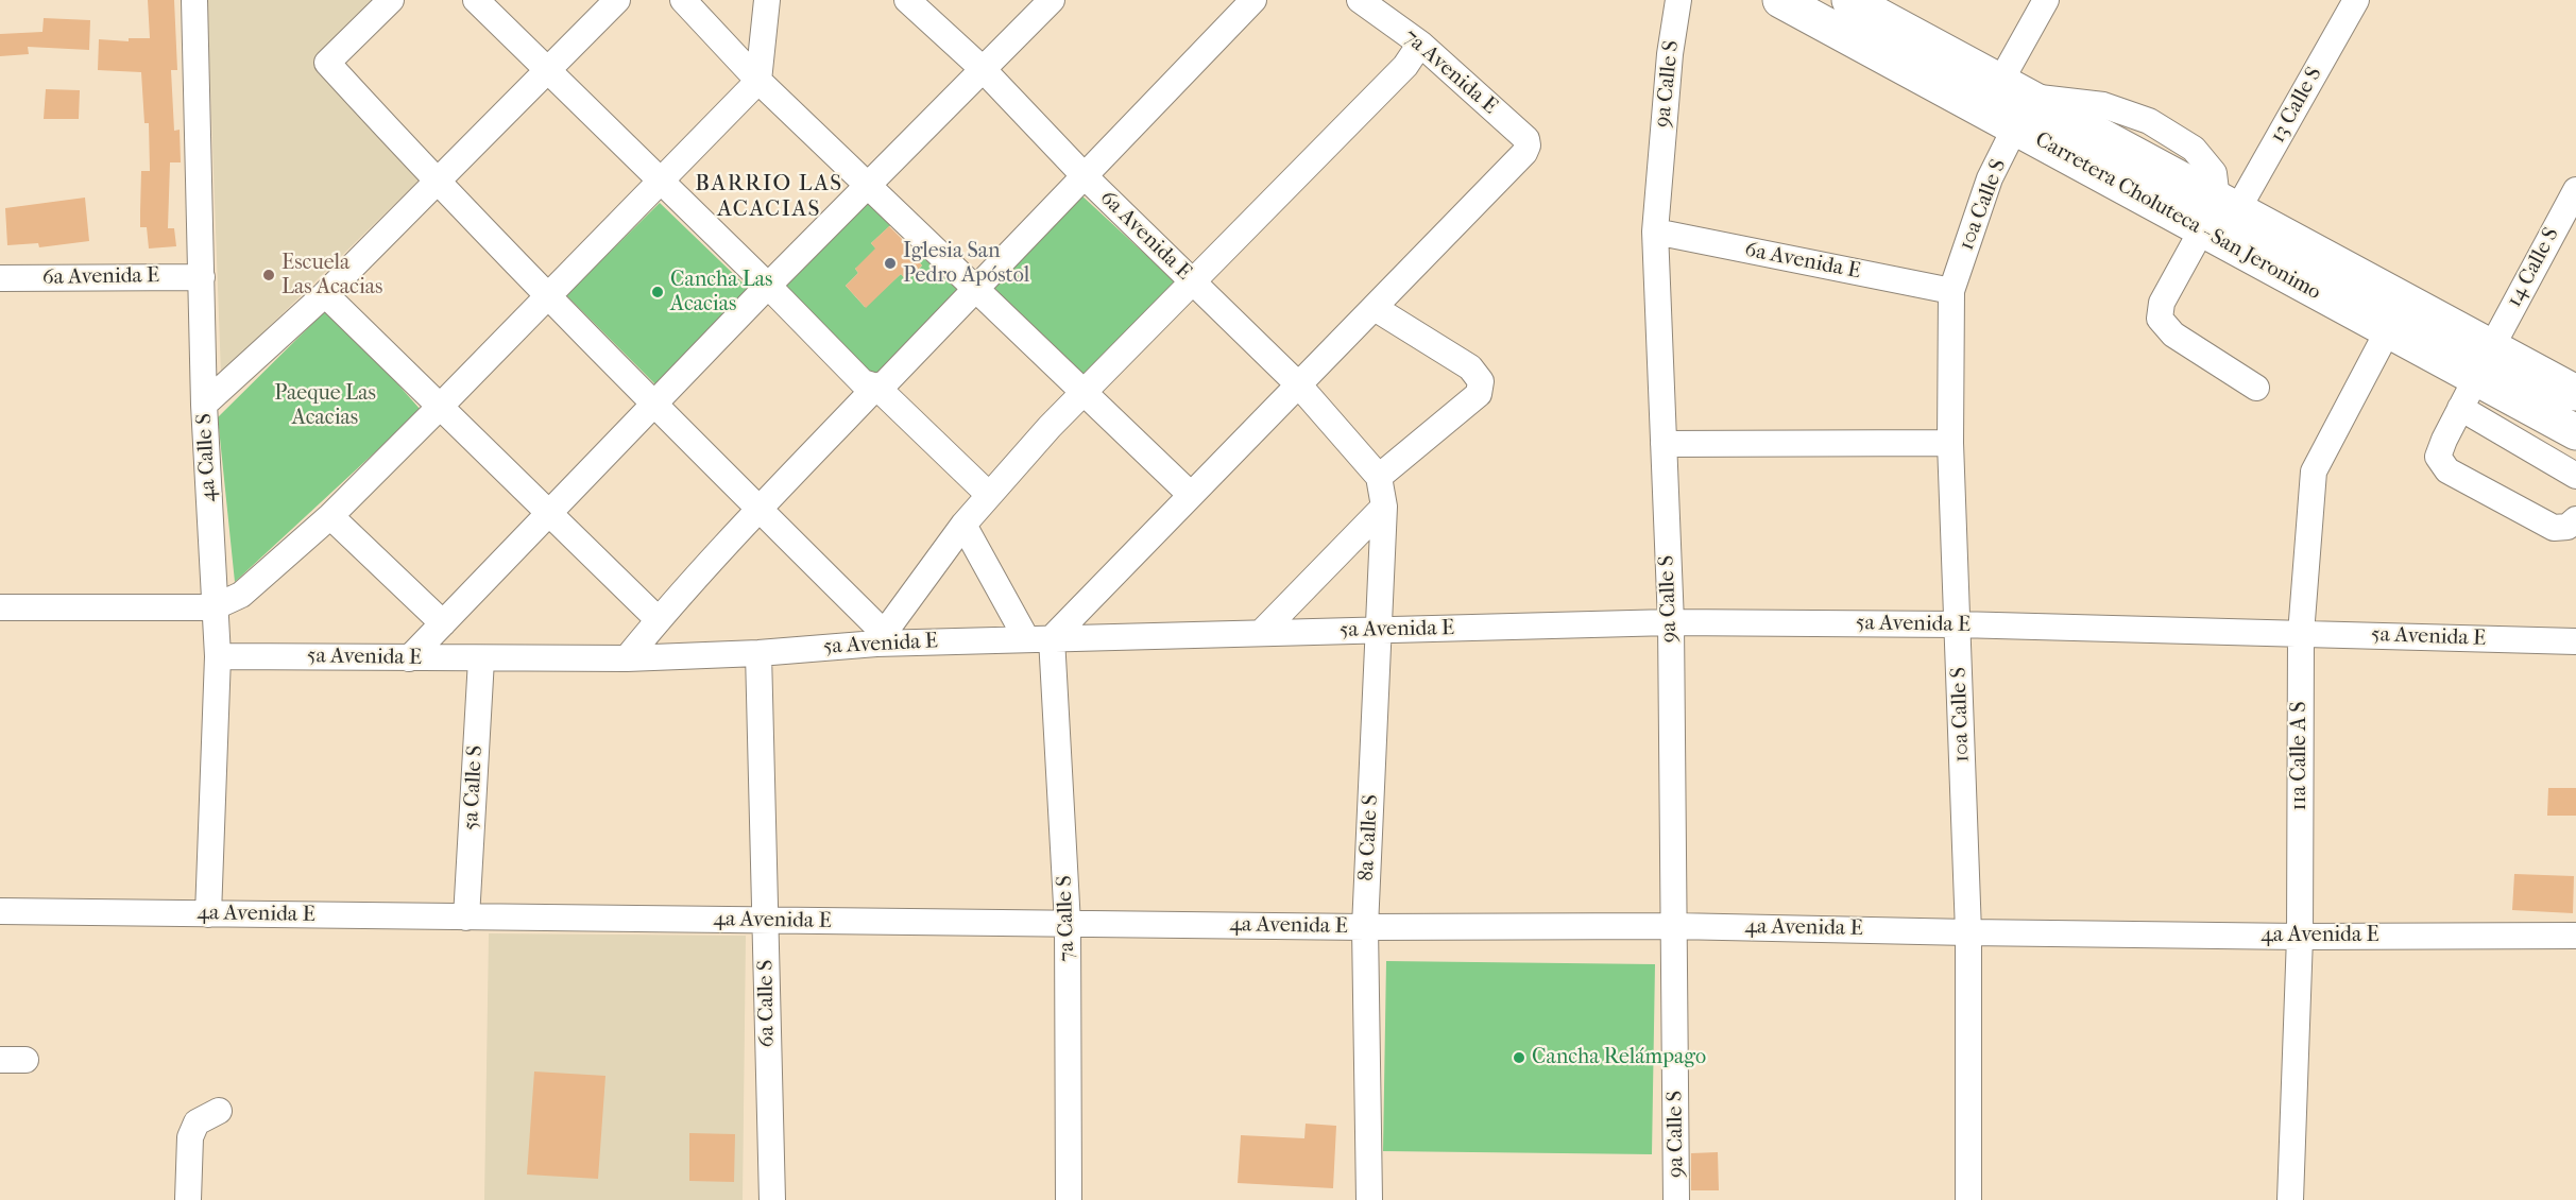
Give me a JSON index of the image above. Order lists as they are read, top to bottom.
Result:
{
  "streets": {
    "highway": ["Carretera Choluteca - San Jeronimo"],
    "street": [
      "7a Avenida E",
      "9a Calle S",
      "13 Calle S",
      "10a Calle S",
      "6a Avenida E",
      "14 Calle S",
      "4a Calle S",
      "5a Avenida E",
      "11a Calle A S",
      "5a Calle S",
      "8a Calle S",
      "4a Avenida E",
      "7a Calle S",
      "6a Calle S"
    ]
  },
  "crossings": [
    ["9a Calle S", "6a Avenida E"],
    ["9a Calle S", "5a Avenida E"],
    ["9a Calle S", "4a Avenida E"],
    ["13 Calle S", "Carretera Choluteca - San Jeronimo"],
    ["10a Calle S", "Carretera Choluteca - San Jeronimo"],
    ["10a Calle S", "6a Avenida E"],
    ["10a Calle S", "5a Avenida E"],
    ["10a Calle S", "4a Avenida E"],
    ["Carretera Choluteca - San Jeronimo", "14 Calle S"],
    ["Carretera Choluteca - San Jeronimo", "11a Calle A S"],
    ["6a Avenida E", "4a Calle S"],
    ["6a Avenida E", "8a Calle S"],
    ["4a Calle S", "5a Avenida E"],
    ["4a Calle S", "4a Avenida E"],
    ["5a Avenida E", "11a Calle A S"],
    ["5a Avenida E", "5a Calle S"],
    ["5a Avenida E", "8a Calle S"],
    ["5a Avenida E", "7a Calle S"],
    ["5a Avenida E", "6a Calle S"],
    ["11a Calle A S", "4a Avenida E"],
    ["5a Calle S", "4a Avenida E"],
    ["8a Calle S", "4a Avenida E"],
    ["4a Avenida E", "7a Calle S"],
    ["4a Avenida E", "6a Calle S"]
  ],
  "districts": ["BARRIO LAS ACACIAS"],
  "parks": ["Paeque Las Acacias"],
  "places": [
    "Iglesia San Pedro Apóstol",
    "Escuela Las Acacias",
    "Cancha Las Acacias",
    "Cancha Relámpago"
  ]
}
